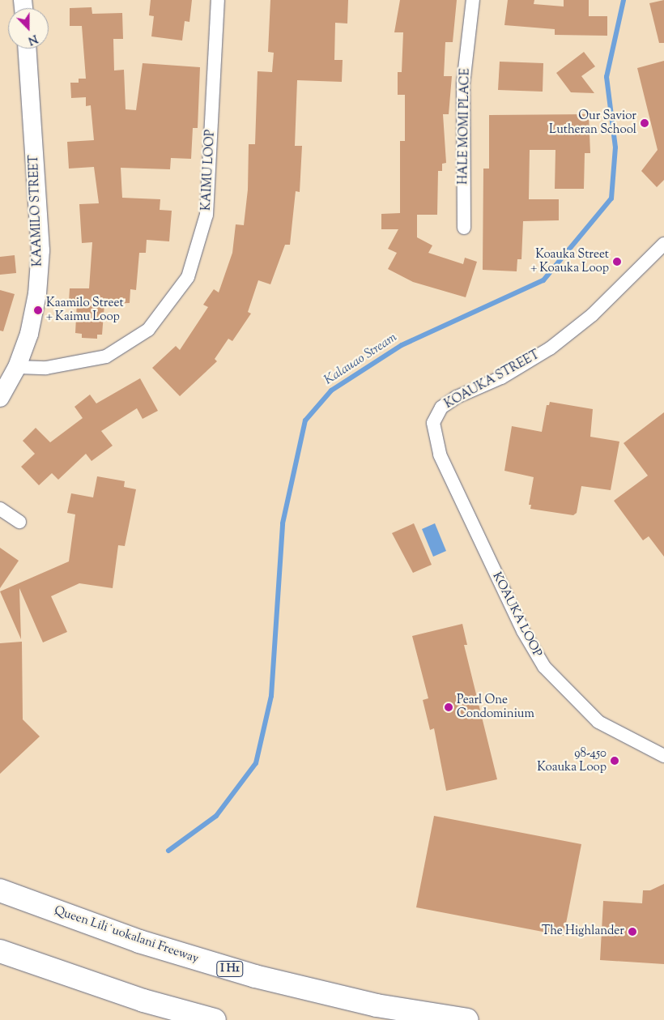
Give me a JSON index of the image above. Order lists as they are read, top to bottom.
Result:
{
  "streets": {
    "highway": ["Queen Liliʻuokalani Freeway", "I H1"],
    "street": [
      "HALE MOMI PLACE",
      "KAIMU LOOP",
      "KAAMILO STREET",
      "KOAUKA STREET",
      "KOAUKA LOOP"
    ]
  },
  "crossings": [
    ["KAIMU LOOP", "KAAMILO STREET"],
    ["KOAUKA STREET", "KOAUKA LOOP"]
  ],
  "water": ["Kalauao Stream"],
  "places": [
    "Our Savior Lutheran School",
    "Koauka Street + Koauka Loop",
    "Kaamilo Street + Kaimu Loop",
    "Pearl One Condominium",
    "98-450 Koauka Loop",
    "The Highlander"
  ],
  "north": "bottom"
}
